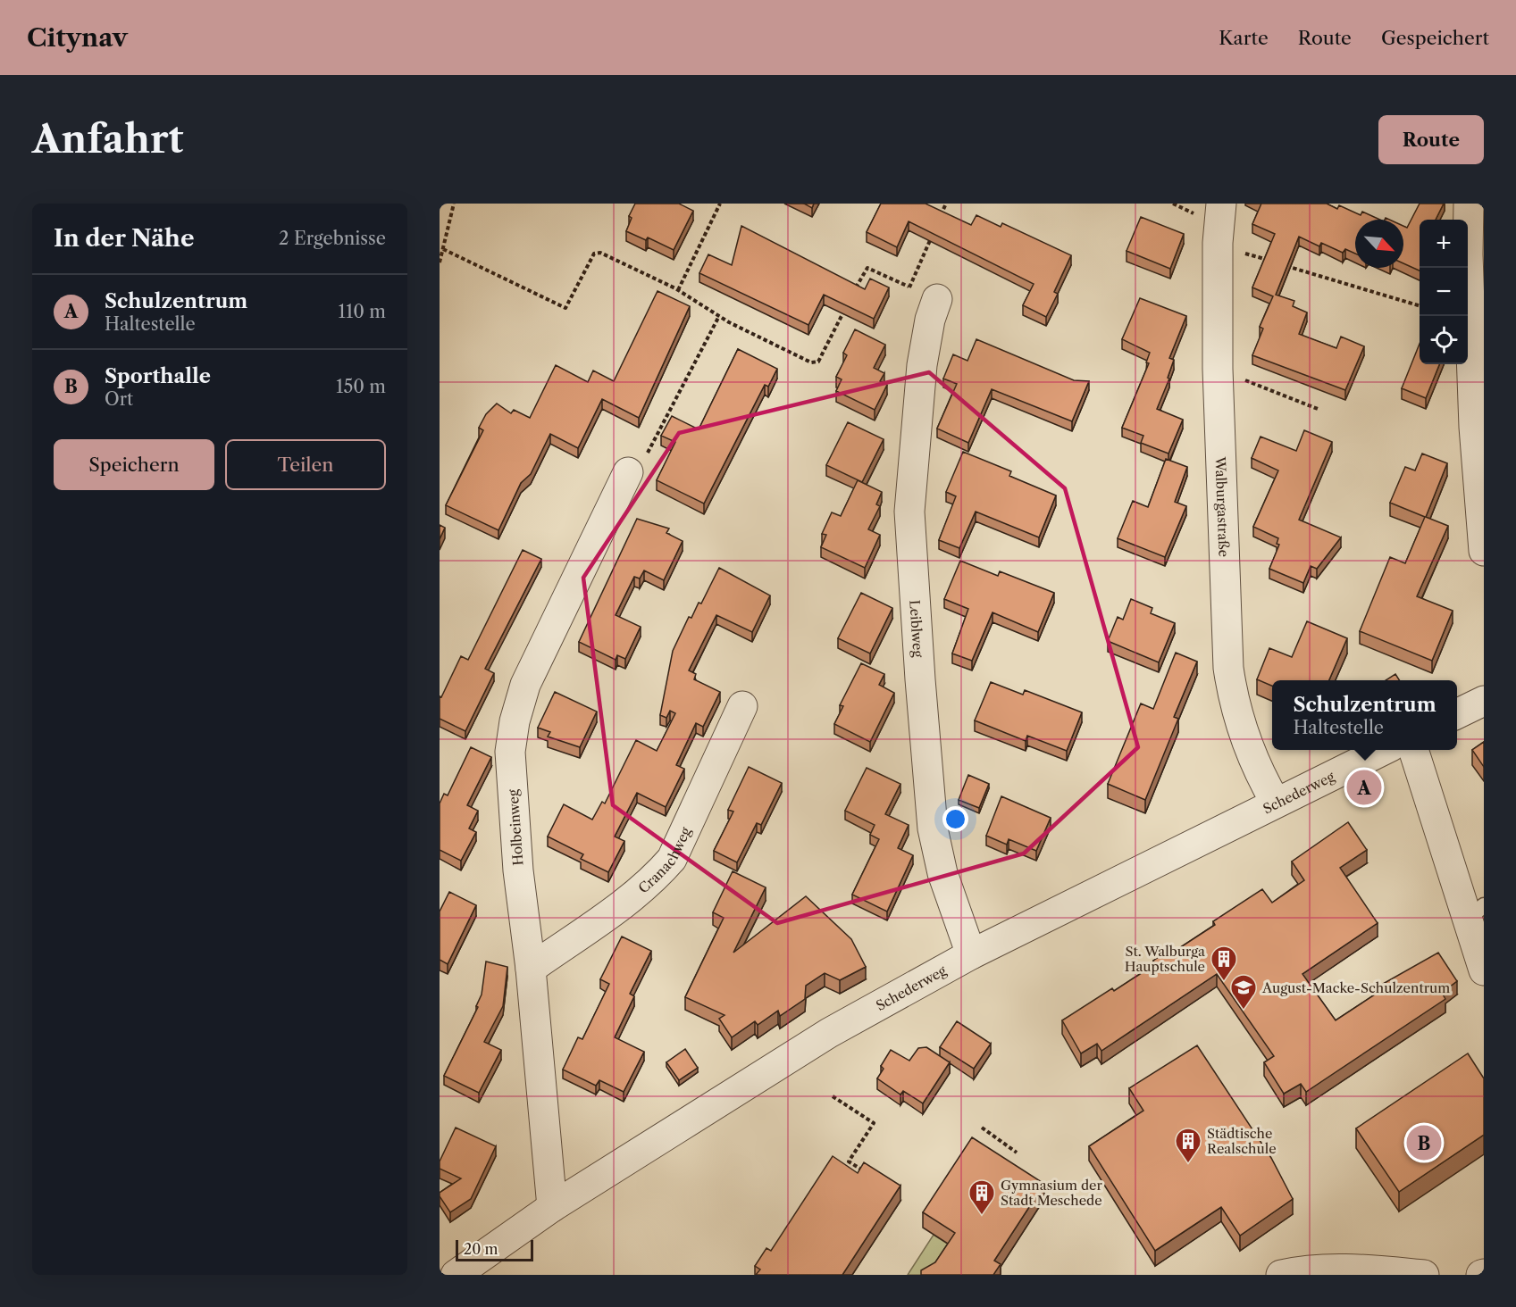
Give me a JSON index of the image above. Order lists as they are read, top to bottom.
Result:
{
  "streets": {
    "street": [
      "Walburgastraße",
      "Leiblweg",
      "Schederweg",
      "Holbeinweg",
      "Cranachweg"
    ]
  },
  "crossings": [
    ["Walburgastraße", "Schederweg"],
    ["Leiblweg", "Schederweg"],
    ["Schederweg", "Holbeinweg"],
    ["Holbeinweg", "Cranachweg"]
  ],
  "places": {
    "building": ["St. Walburga Hauptschule", "Städtische Realschule", "Gymnasium der Stadt Meschede"],
    "school or university": ["August-Macke-Schulzentrum"]
  },
  "scale_bar": "20 m",
  "north": "bottom right",
  "page": {
    "header": "Citynav",
    "nav": ["Karte", "Route", "Gespeichert"],
    "buttons": [
      "Route",
      ["Speichern", "Teilen"]
    ],
    "title": "Anfahrt",
    "heading": ["In der Nähe", "2 Ergebnisse"],
    "map_buttons": ["+", "−"],
    "list": [
      {
        "mark": "A",
        "name": "Schulzentrum",
        "note": "Haltestelle",
        "value": "110 m"
      },
      {
        "mark": "B",
        "name": "Sporthalle",
        "note": "Ort",
        "value": "150 m"
      }
    ],
    "popup": ["Schulzentrum", "Haltestelle"],
    "pins": ["A", "B"],
    "scale": "20 m"
  }
}
